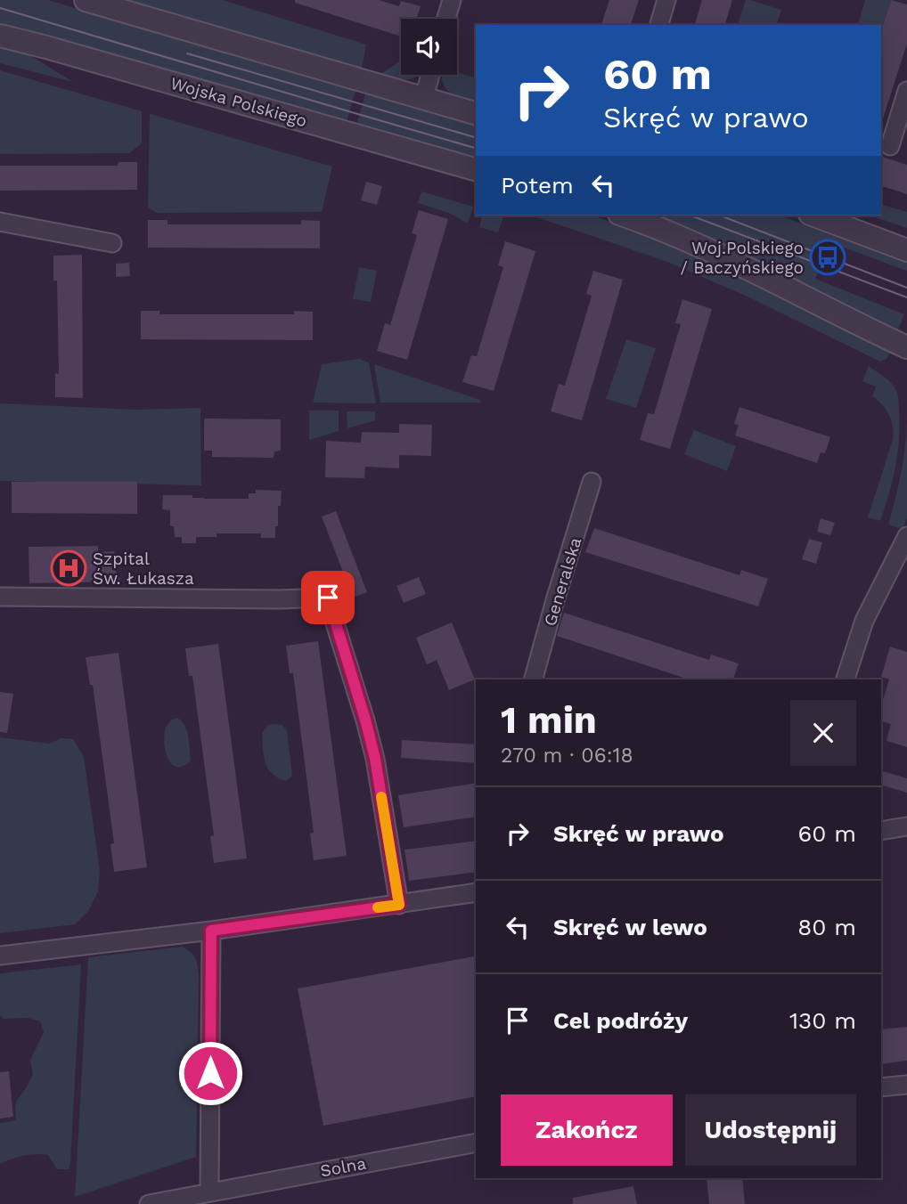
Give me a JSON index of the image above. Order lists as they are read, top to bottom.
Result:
{
  "streets": {
    "street": ["Wojska Polskiego", "Generalska", "Solna"]
  },
  "places": {
    "bus stop": ["Woj.Polskiego / Baczyńskiego"],
    "hospital": ["Szpital Św. Łukasza"]
  },
  "page": {
    "turn": ["60 m", "Skręć w prawo"],
    "then": "Potem",
    "heading": ["1 min", "270 m · 06:18"],
    "list": [
      {
        "name": "Skręć w prawo",
        "value": "60 m"
      },
      {
        "name": "Skręć w lewo",
        "value": "80 m"
      },
      {
        "name": "Cel podróży",
        "value": "130 m"
      }
    ],
    "buttons": ["Zakończ", "Udostępnij"]
  }
}
